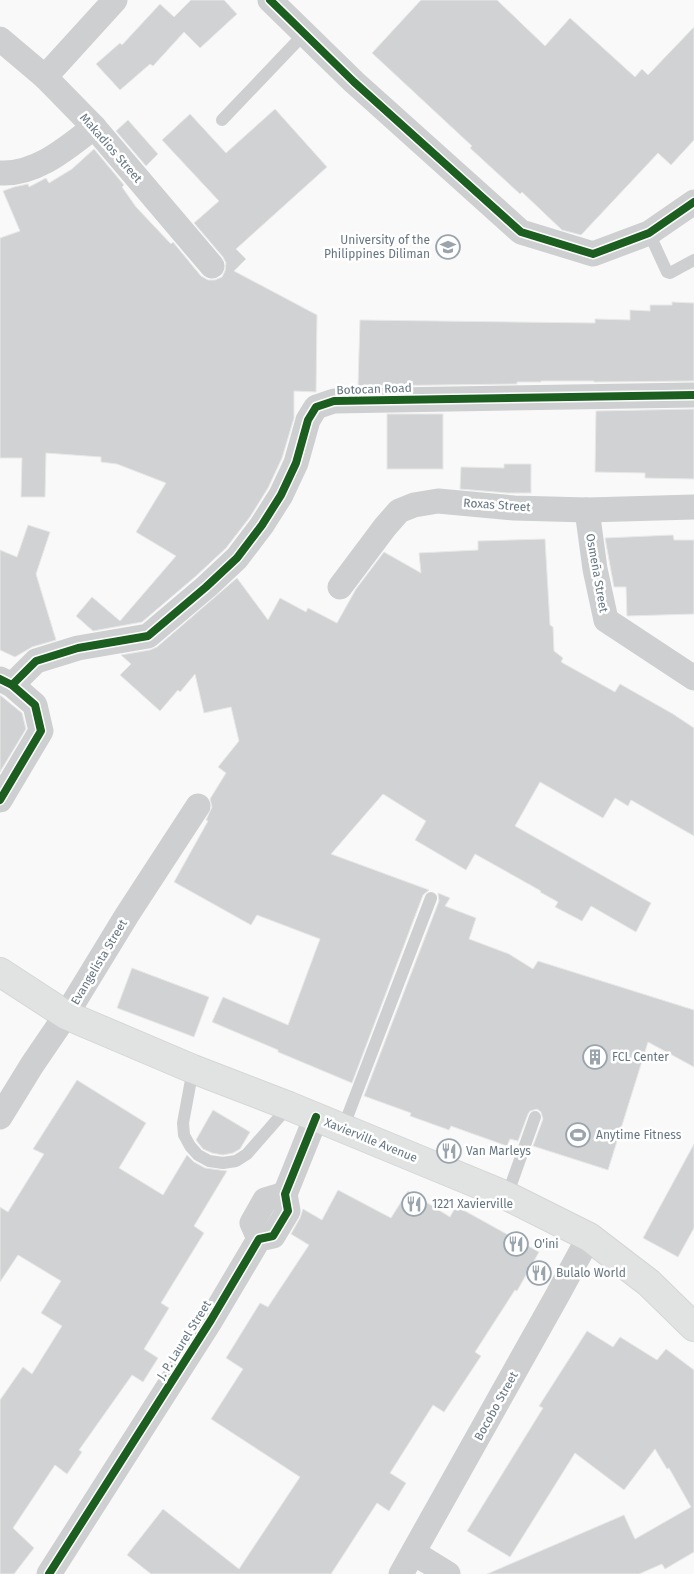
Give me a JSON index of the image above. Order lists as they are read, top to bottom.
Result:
{
  "streets": {
    "main road": ["Xavierville Avenue"],
    "street": [
      "Makadios Street",
      "Botocan Road",
      "Roxas Street",
      "Osmeña Street",
      "Evangelista Street",
      "J. P. Laurel Street",
      "Bocobo Street"
    ]
  },
  "crossings": [
    ["Roxas Street", "Osmeña Street"],
    ["Evangelista Street", "Xavierville Avenue"],
    ["Xavierville Avenue", "J. P. Laurel Street"],
    ["Xavierville Avenue", "Bocobo Street"]
  ],
  "places": {
    "school or university": ["University of the Philippines Diliman"],
    "building": ["FCL Center"],
    "sports": ["Anytime Fitness"],
    "restaurant": [
      "Van Marleys",
      "1221 Xavierville",
      "O'ini",
      "Bulalo World"
    ]
  }
}
